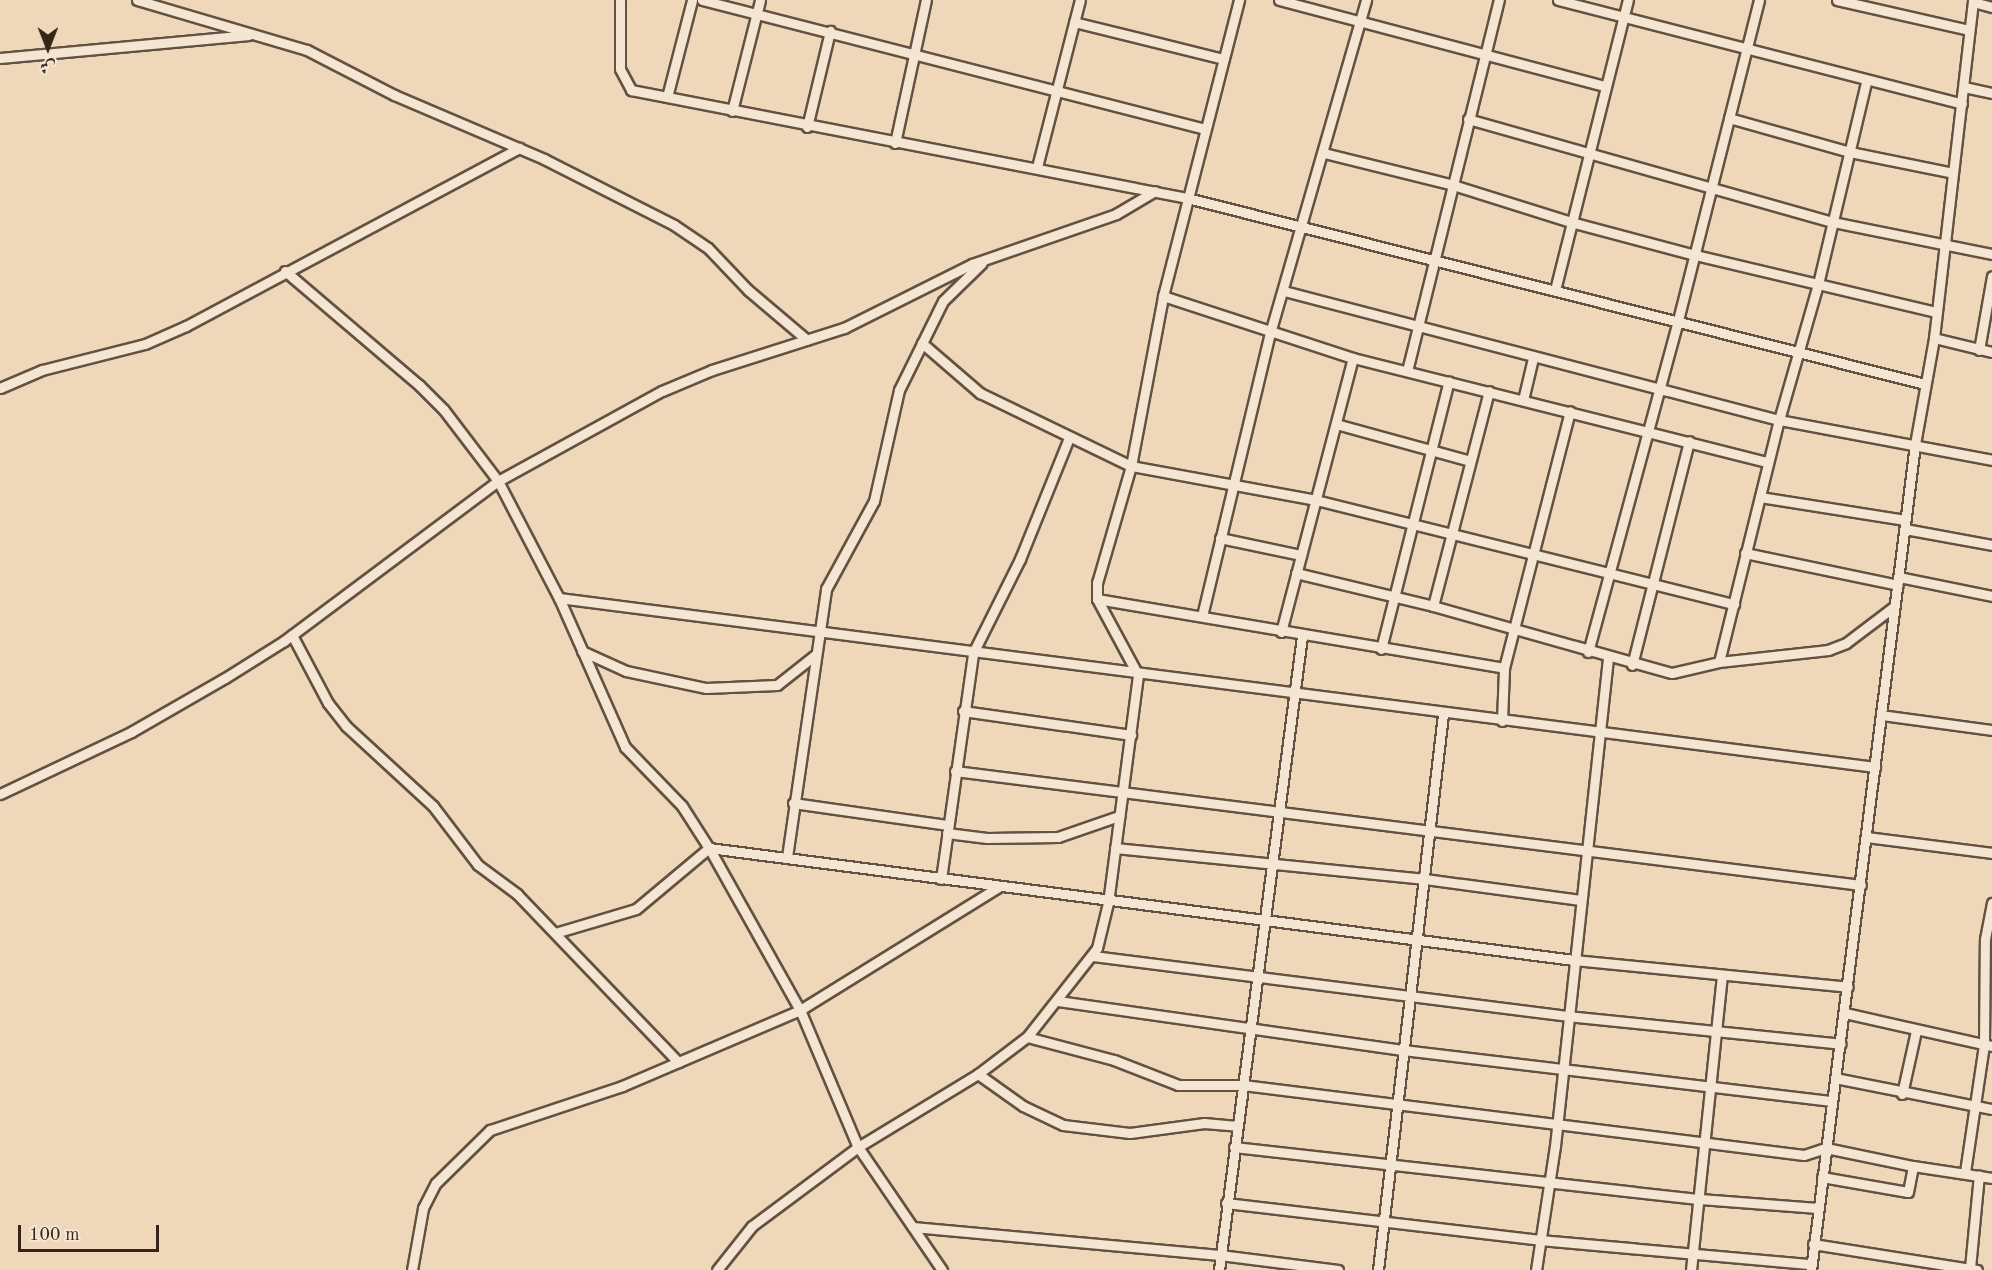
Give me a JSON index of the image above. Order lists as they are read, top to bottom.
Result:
{
  "scale_bar": "100 m",
  "north": "bottom"
}
